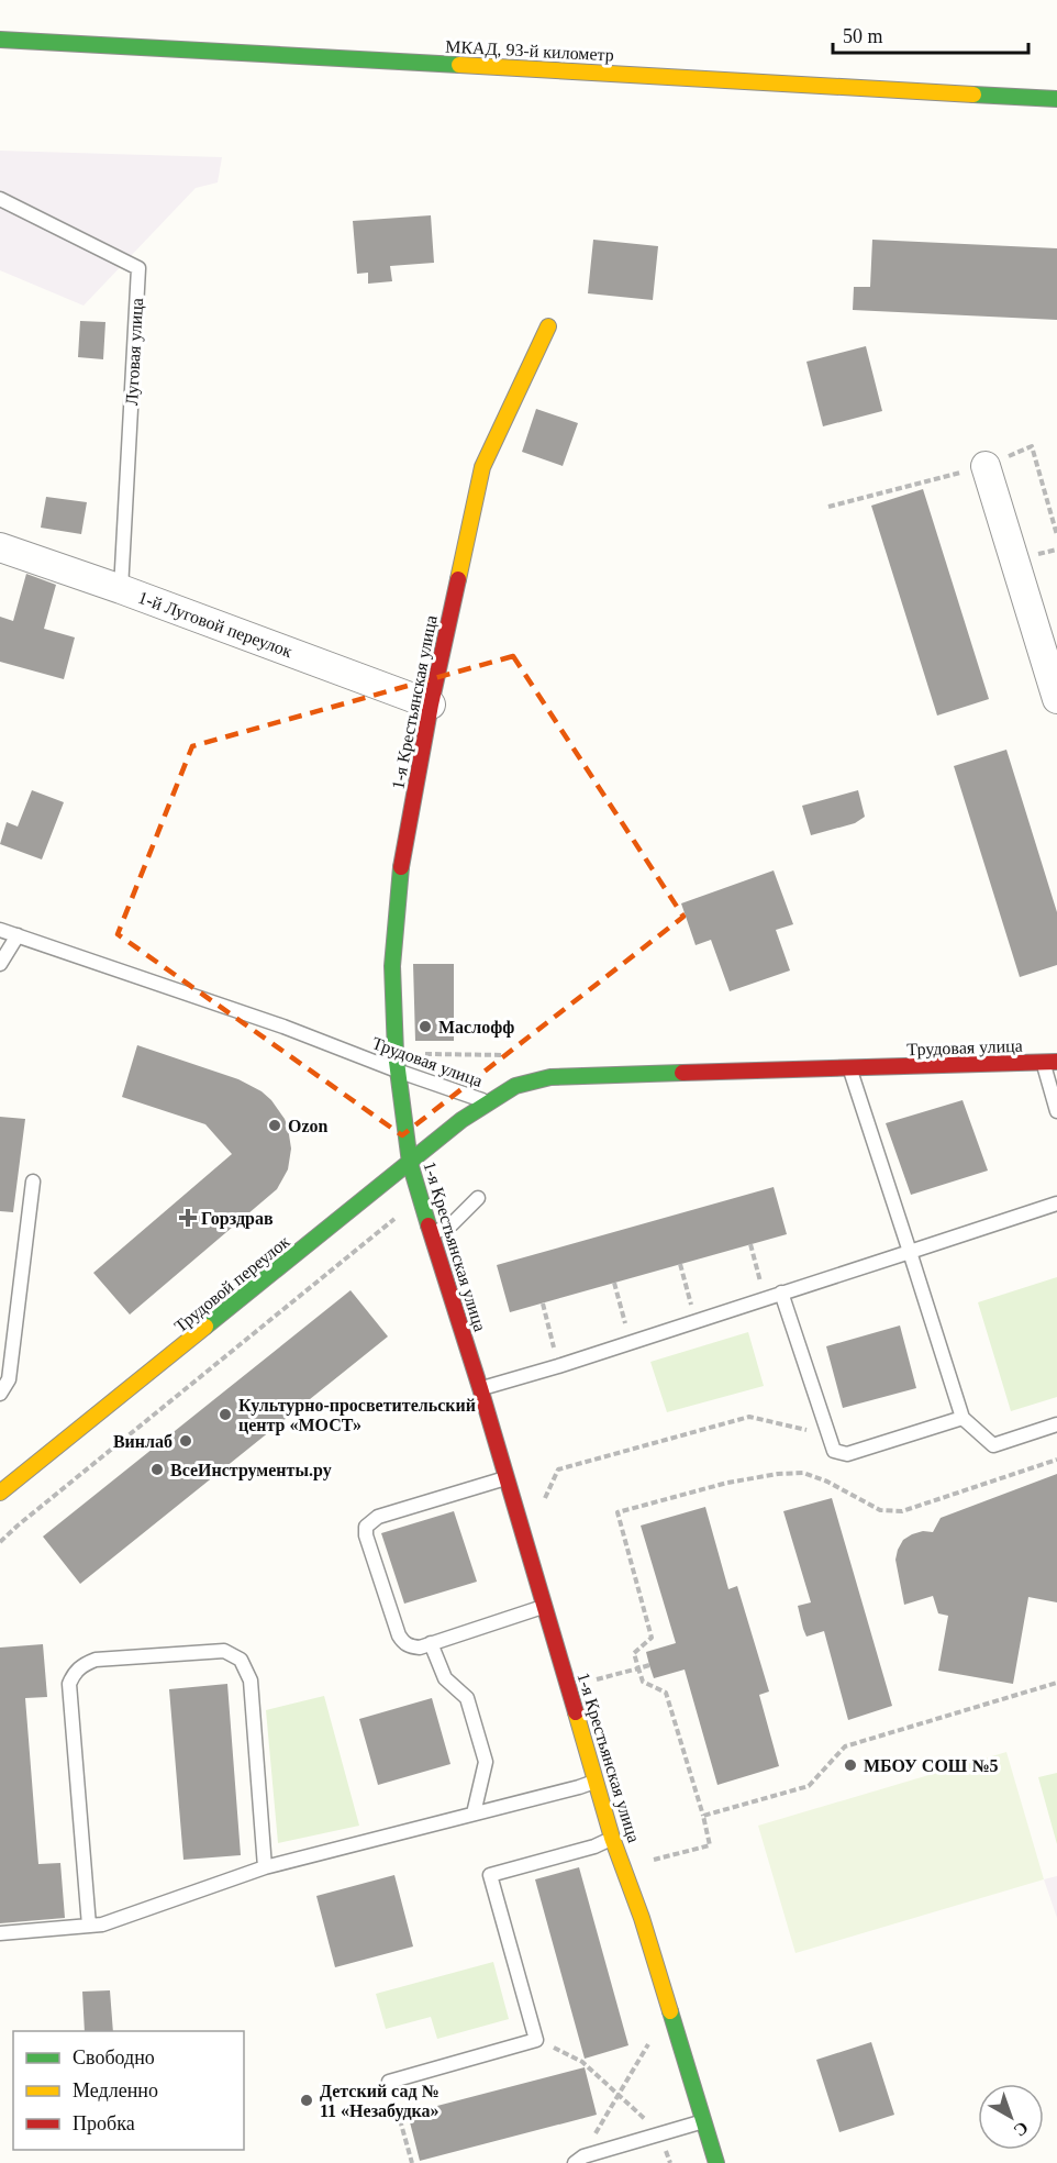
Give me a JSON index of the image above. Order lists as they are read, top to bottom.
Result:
{
  "streets": {
    "main road": [
      "МКАД, 93-й километр",
      "1-я Крестьянская улица",
      "Трудовая улица",
      "Трудовой переулок"
    ],
    "street": ["1-й Луговой переулок"],
    "lane": ["Луговая улица"]
  },
  "crossings": [
    ["Луговая улица", "1-й Луговой переулок"],
    ["1-й Луговой переулок", "1-я Крестьянская улица"],
    ["1-я Крестьянская улица", "Трудовая улица"],
    ["1-я Крестьянская улица", "Трудовой переулок"],
    ["Трудовая улица", "Трудовой переулок"]
  ],
  "places": {
    "other": [
      "Маслофф",
      "Ozon",
      "Культурно-просветительский центр «МОСТ»",
      "Винлаб",
      "ВсеИнструменты.ру",
      "МБОУ СОШ №5",
      "Детский сад № 11 «Незабудка»"
    ],
    "health": ["Горздрав"]
  },
  "legend": ["Свободно", "Медленно", "Пробка"],
  "scale_bar": "50 m",
  "north": "bottom right"
}
